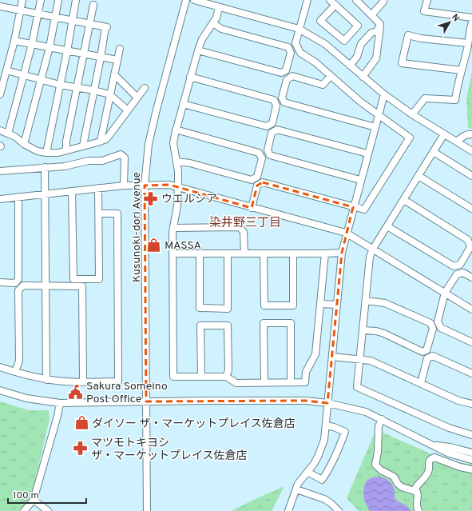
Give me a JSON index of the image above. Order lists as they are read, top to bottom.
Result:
{
  "streets": {
    "street": ["Kusunoki-dori Avenue"]
  },
  "districts": ["染井野三丁目"],
  "places": {
    "pharmacy": ["ウエルシア", "マツモトキヨシ ザ・マーケットプレイス佐倉店"],
    "shop": ["MASSA", "ダイソー ザ・マーケットプレイス佐倉店"],
    "public building": ["Sakura Someino Post Office"]
  },
  "scale_bar": "100 m",
  "north": "top right"
}
